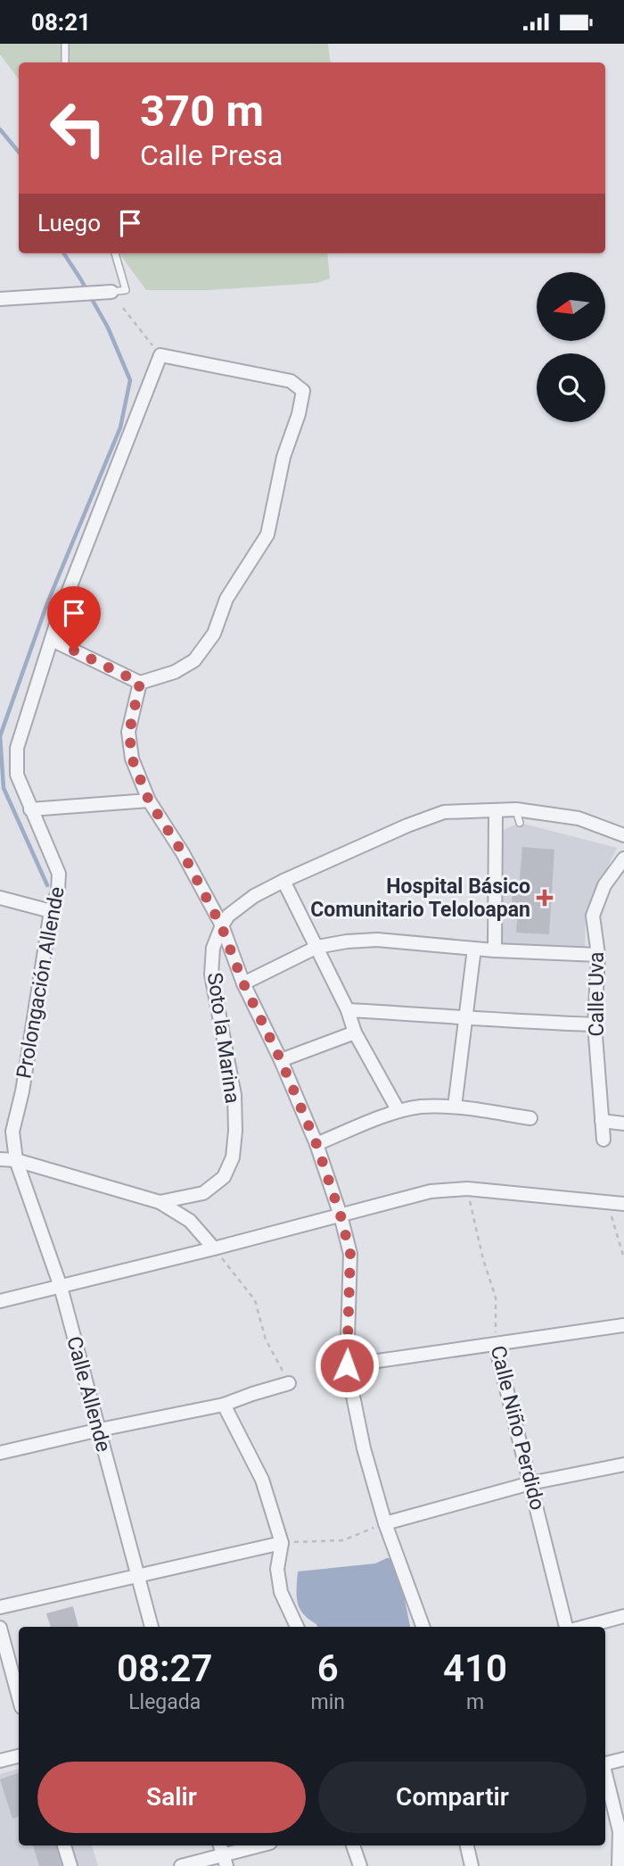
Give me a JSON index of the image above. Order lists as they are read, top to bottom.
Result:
{
  "streets": {
    "street": [
      "Prolongación Allende",
      "Calle Uva",
      "Soto la Marina",
      "Calle Allende",
      "Calle Niño Perdido"
    ]
  },
  "crossings": [
    ["Prolongación Allende", "Calle Allende"]
  ],
  "places": {
    "health": ["Hospital Básico Comunitario Teloloapan"]
  },
  "north": "left",
  "page": {
    "status": "08:21",
    "turn": ["370 m", "Calle Presa"],
    "then": "Luego",
    "eta": [
      "08:27",
      "Llegada",
      "6",
      "min",
      "410",
      "m"
    ],
    "buttons": ["Salir", "Compartir"]
  }
}
